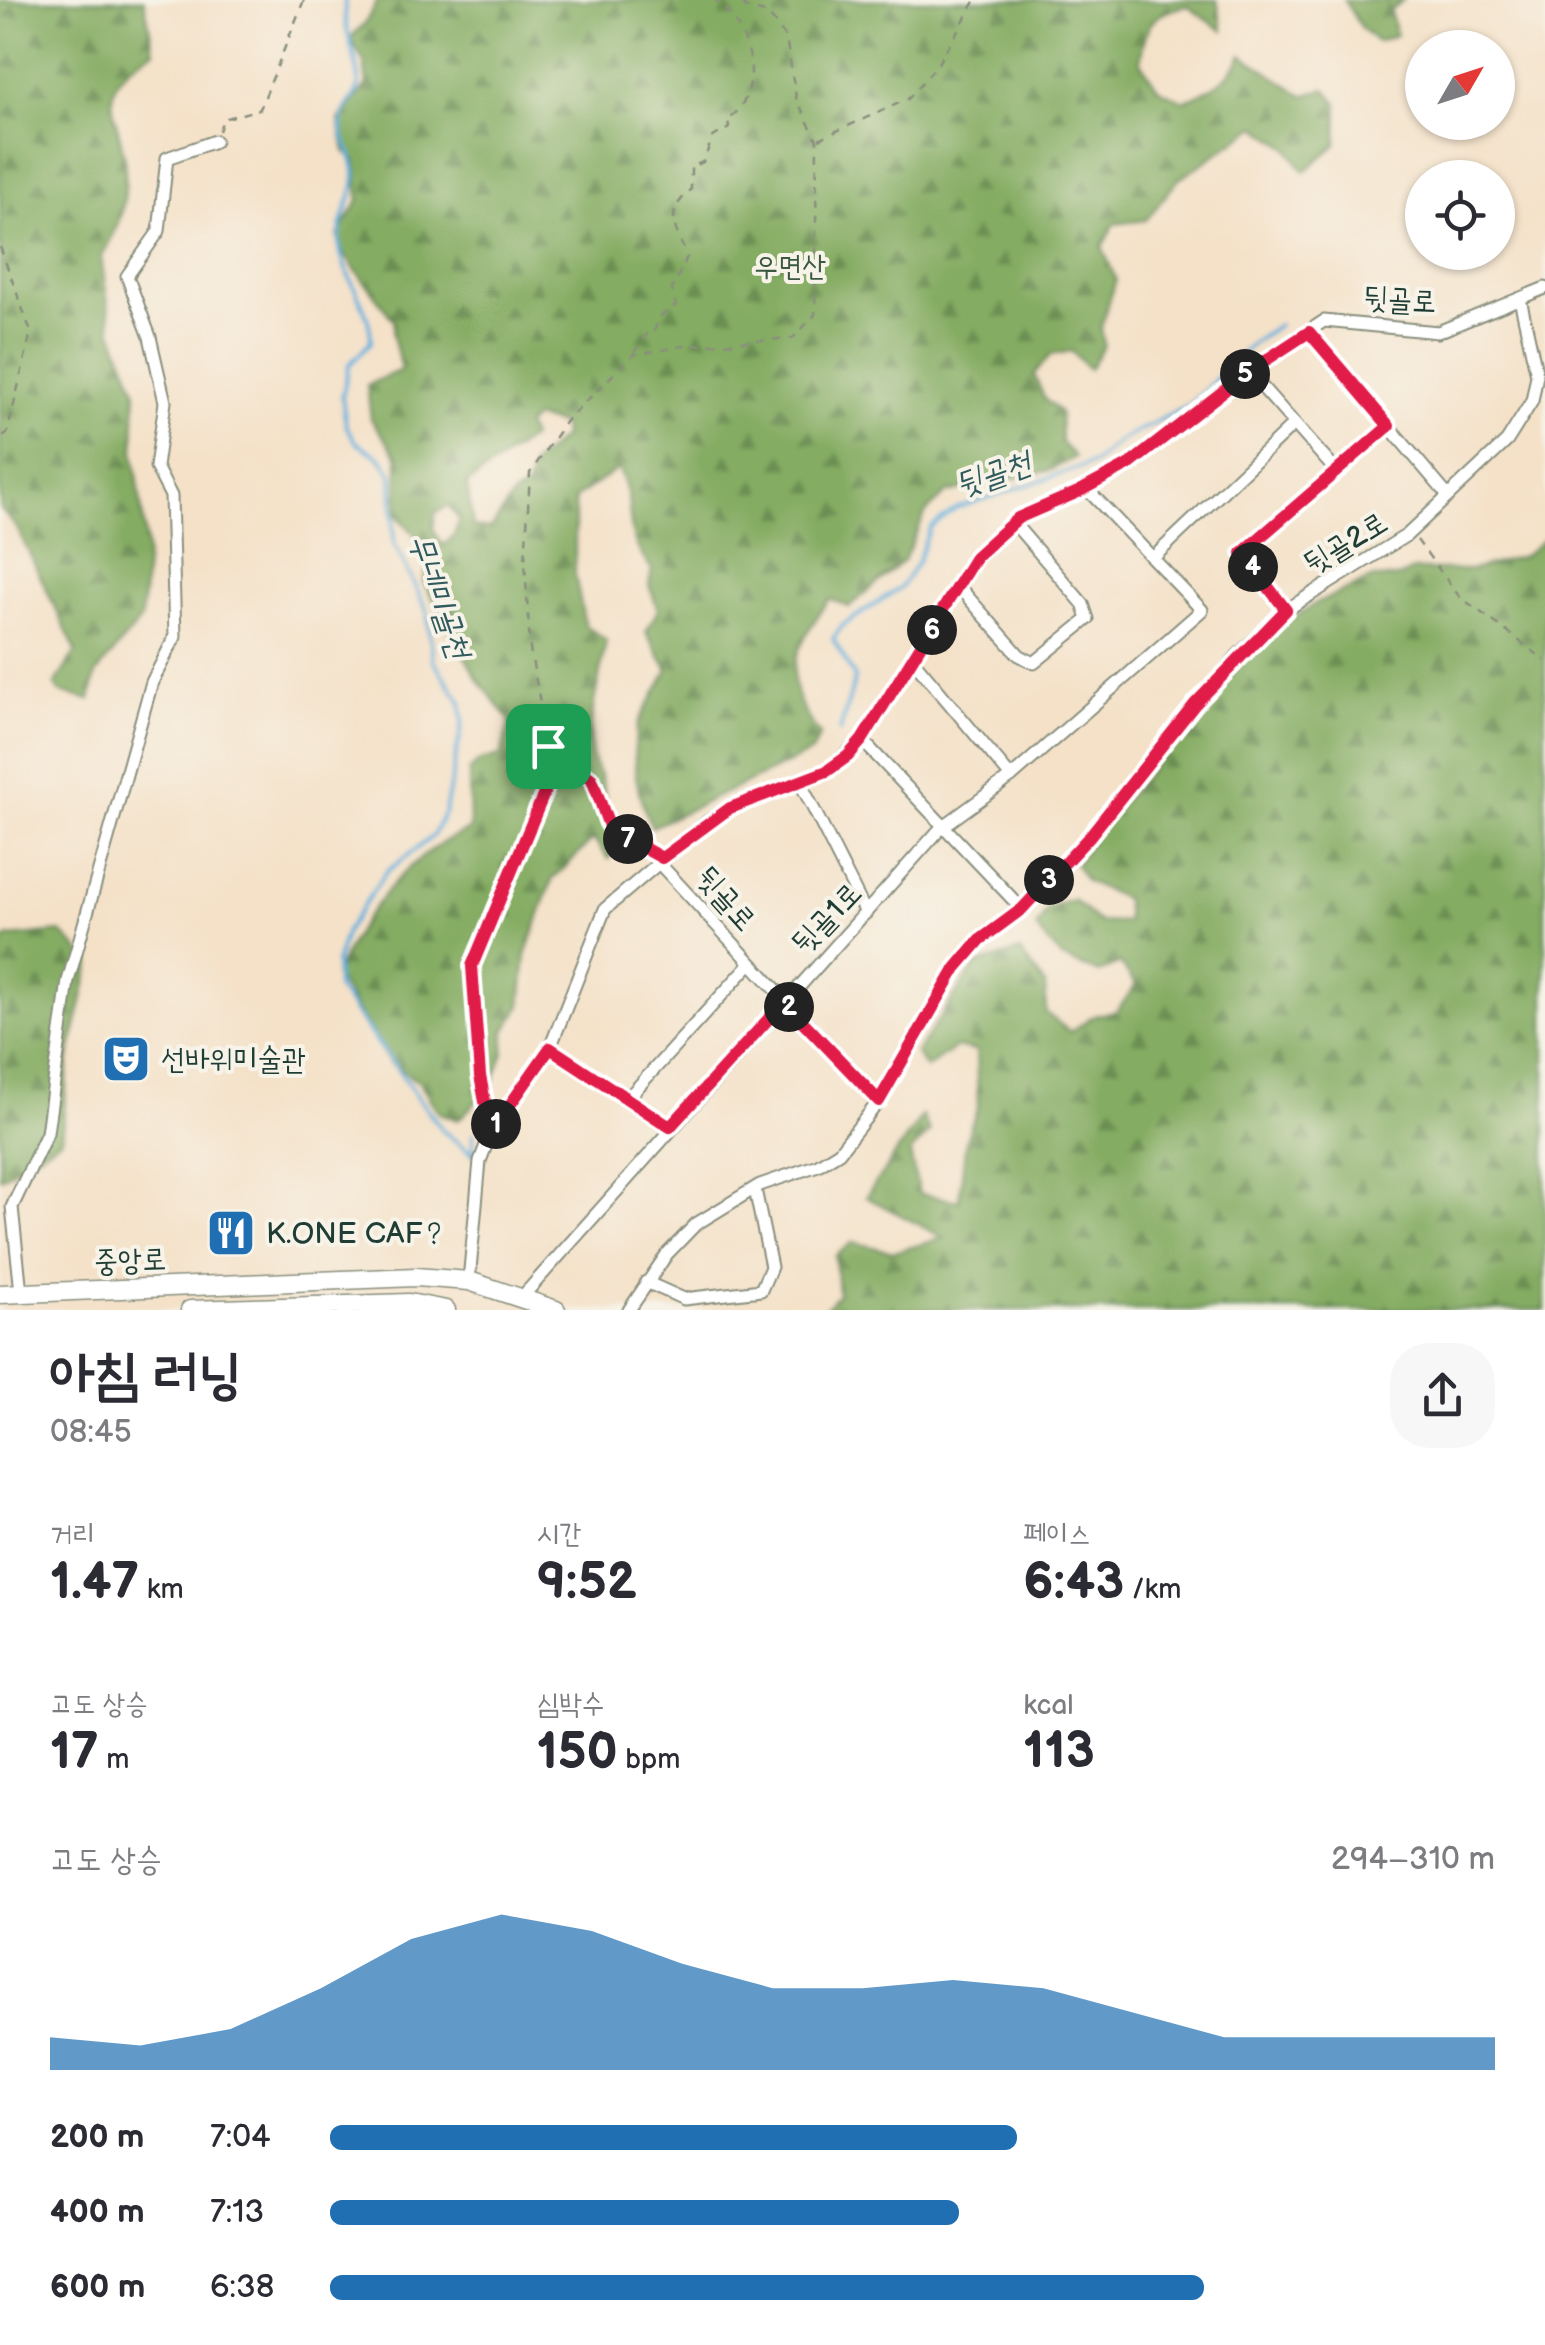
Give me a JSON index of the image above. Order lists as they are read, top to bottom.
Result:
{
  "streets": {
    "main road": ["중앙로"],
    "street": ["뒷골로", "뒷골2로", "뒷골1로"]
  },
  "crossings": [
    ["뒷골로", "뒷골2로"],
    ["뒷골로", "뒷골1로"],
    ["뒷골로", "중앙로"],
    ["뒷골1로", "중앙로"]
  ],
  "water": ["뒷골천", "무네미골천"],
  "parks": ["우면산"],
  "places": {
    "theatre": ["선바위미술관"],
    "restaurant": ["K.ONE CAF？"]
  },
  "north": "top right",
  "page": {
    "pins": [
      "5",
      "4",
      "6",
      "7",
      "3",
      "2",
      "1"
    ],
    "heading": ["아침 러닝", "08:45"],
    "stats": [
      ["거리", "1.47 km"],
      ["시간", "9:52"],
      ["페이스", "6:43 /km"],
      ["고도 상승", "17 m"],
      ["심박수", "150 bpm"],
      ["kcal", "113"]
    ],
    "chart": ["고도 상승", "294–310 m"],
    "list": [
      {
        "name": "200 m",
        "note": "7:04"
      },
      {
        "name": "400 m",
        "note": "7:13"
      },
      {
        "name": "600 m",
        "note": "6:38"
      }
    ]
  }
}
